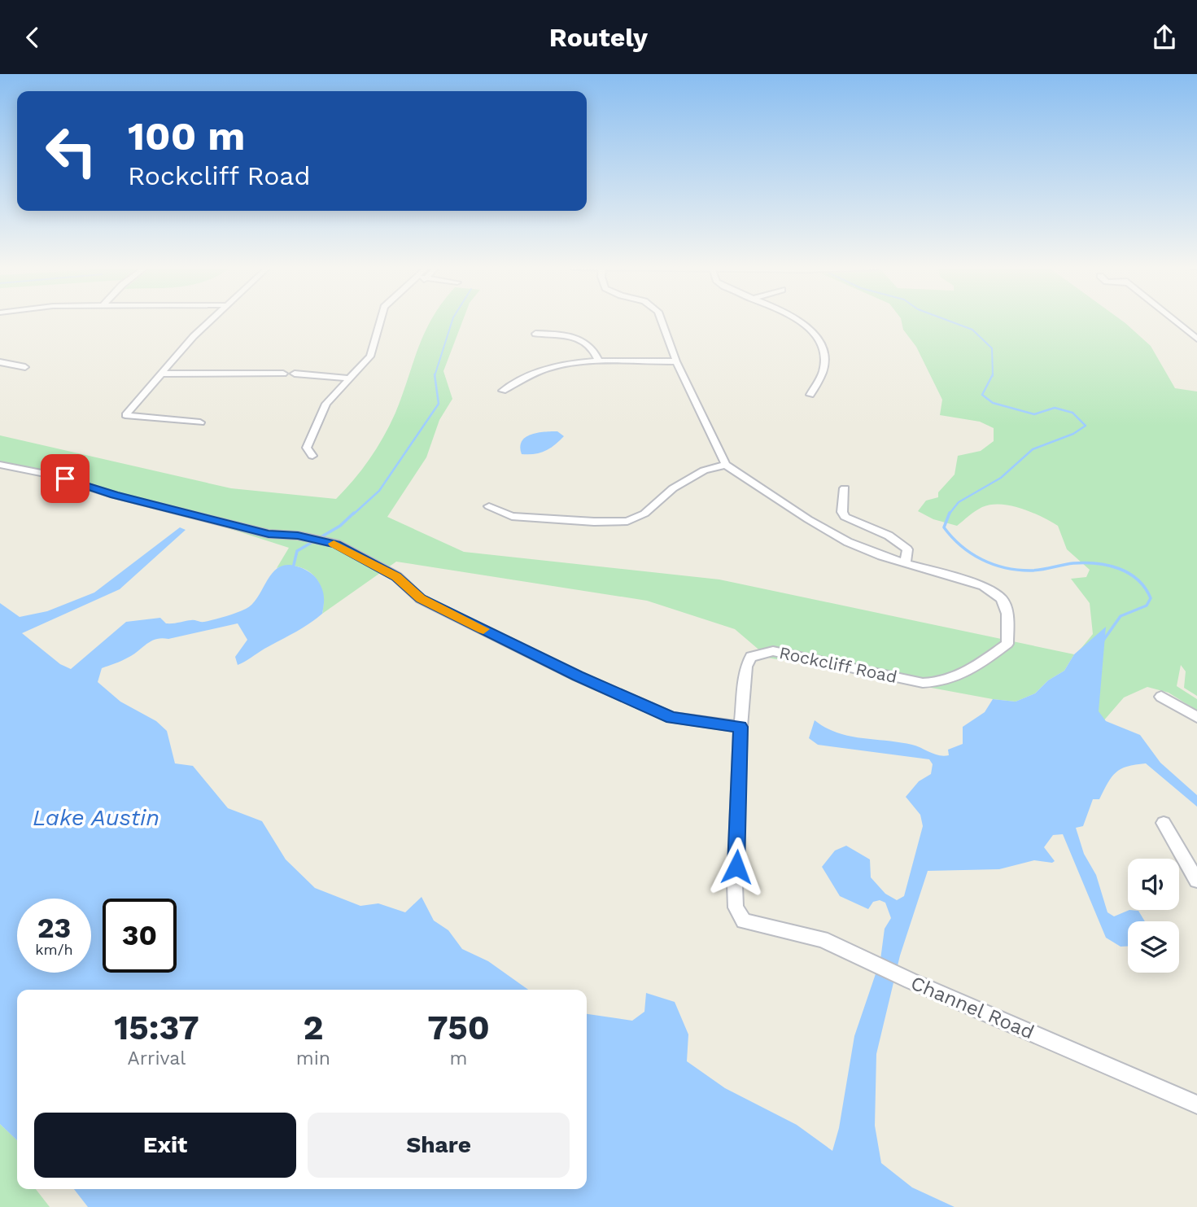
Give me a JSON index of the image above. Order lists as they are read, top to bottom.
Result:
{
  "streets": {
    "street": ["Rockcliff Road", "Channel Road"]
  },
  "crossings": [
    ["Rockcliff Road", "Channel Road"]
  ],
  "water": ["Lake Austin"],
  "page": {
    "header": "Routely",
    "turn": ["100 m", "Rockcliff Road"],
    "speed": "23 km/h",
    "limit": "30",
    "eta": [
      "15:37",
      "Arrival",
      "2",
      "min",
      "750",
      "m"
    ],
    "buttons": ["Exit", "Share"]
  }
}
